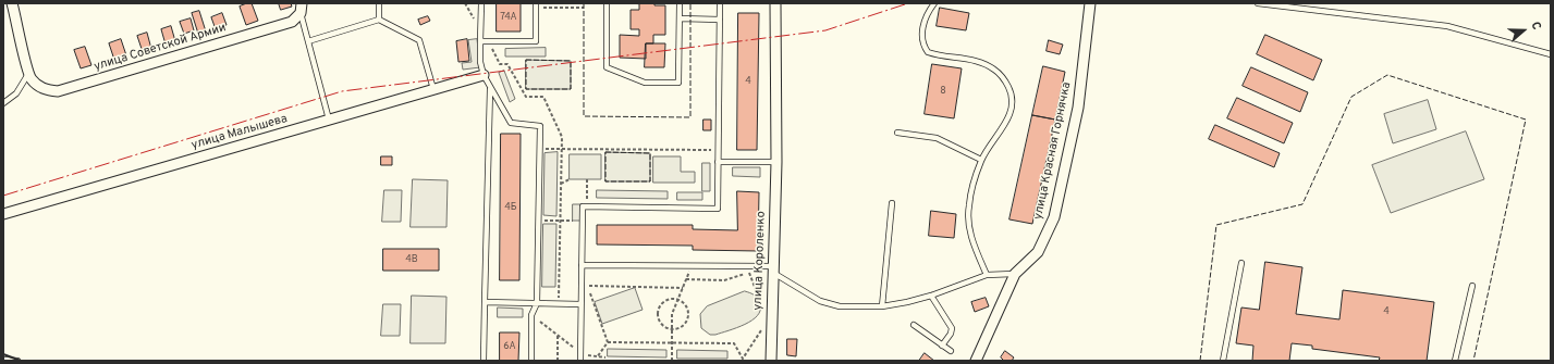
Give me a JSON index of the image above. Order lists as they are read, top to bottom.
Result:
{
  "streets": {
    "street": [
      "улица Советской Армии",
      "улица Малышева",
      "улица Красная Горнячка",
      "улица Короленко"
    ]
  },
  "house_numbers": [
    "74А",
    "4",
    "8",
    "4Б",
    "4В",
    "4",
    "6А"
  ],
  "north": "right"
}
